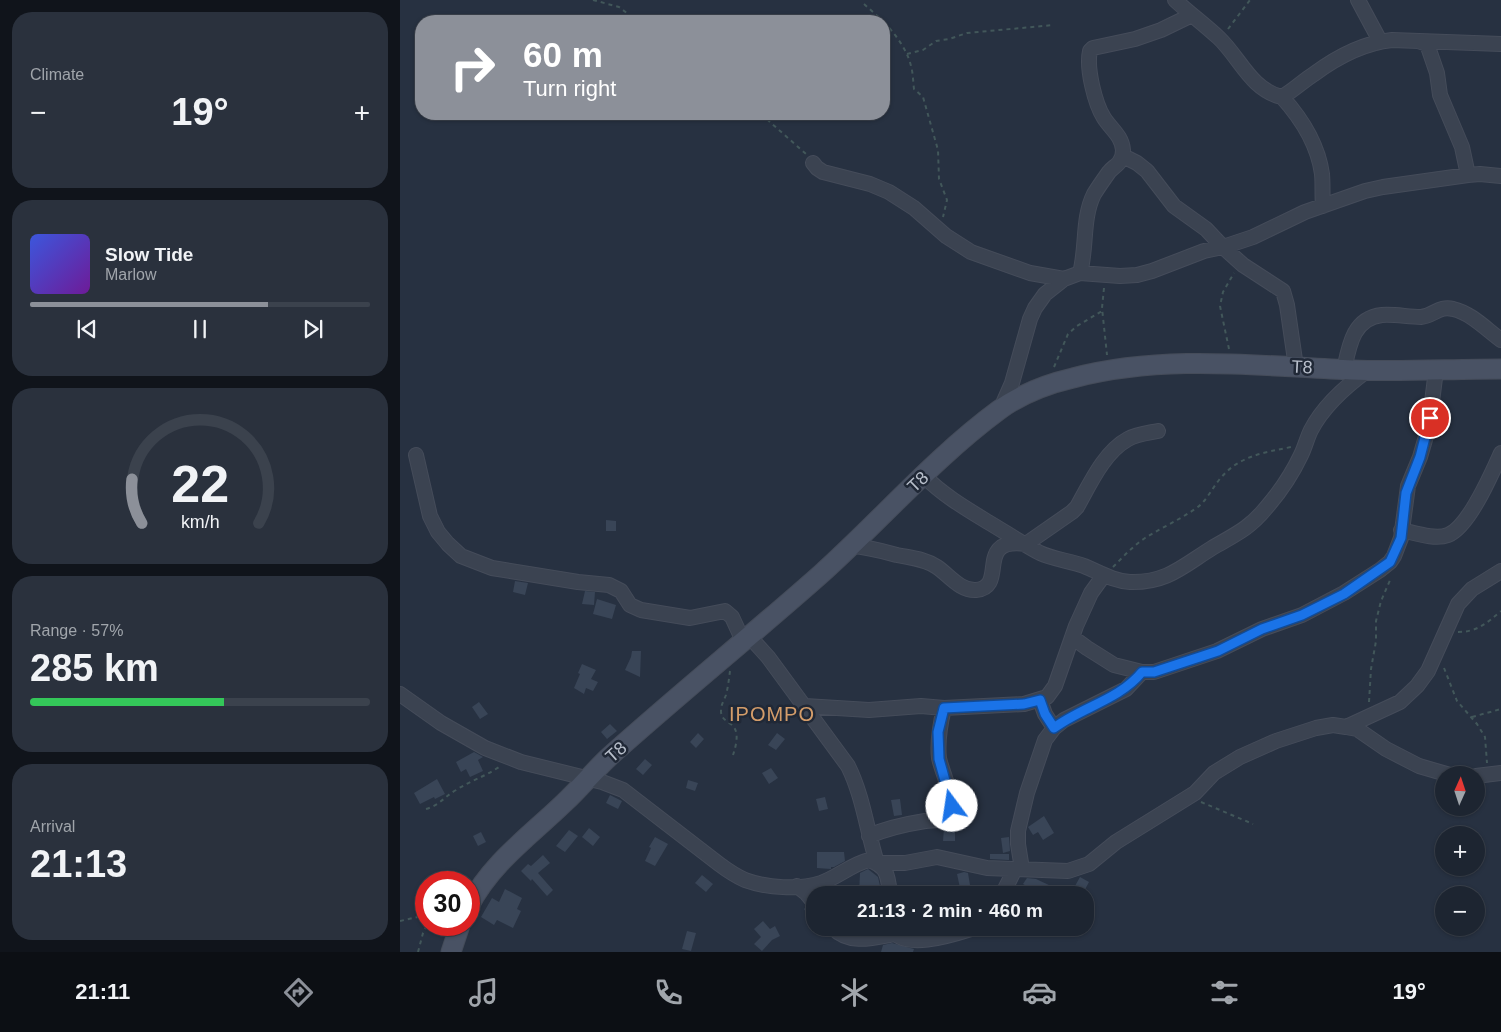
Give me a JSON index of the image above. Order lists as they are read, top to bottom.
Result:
{
  "streets": {
    "street": ["T8"]
  },
  "districts": ["IPOMPO"],
  "north": "top",
  "page": {
    "tile": [
      "Climate",
      ["Range · 57%", "285 km"],
      ["Arrival", "21:13"]
    ],
    "turn": ["60 m", "Turn right"],
    "heat": ["−", "19°", "+"],
    "song": ["Slow Tide", "Marlow"],
    "map_buttons": ["+", "−"],
    "limit": "30",
    "trip": "21:13 · 2 min · 460 m",
    "tabs": ["21:11", "19°"],
    "gauge": ["22", "km/h"]
  }
}
